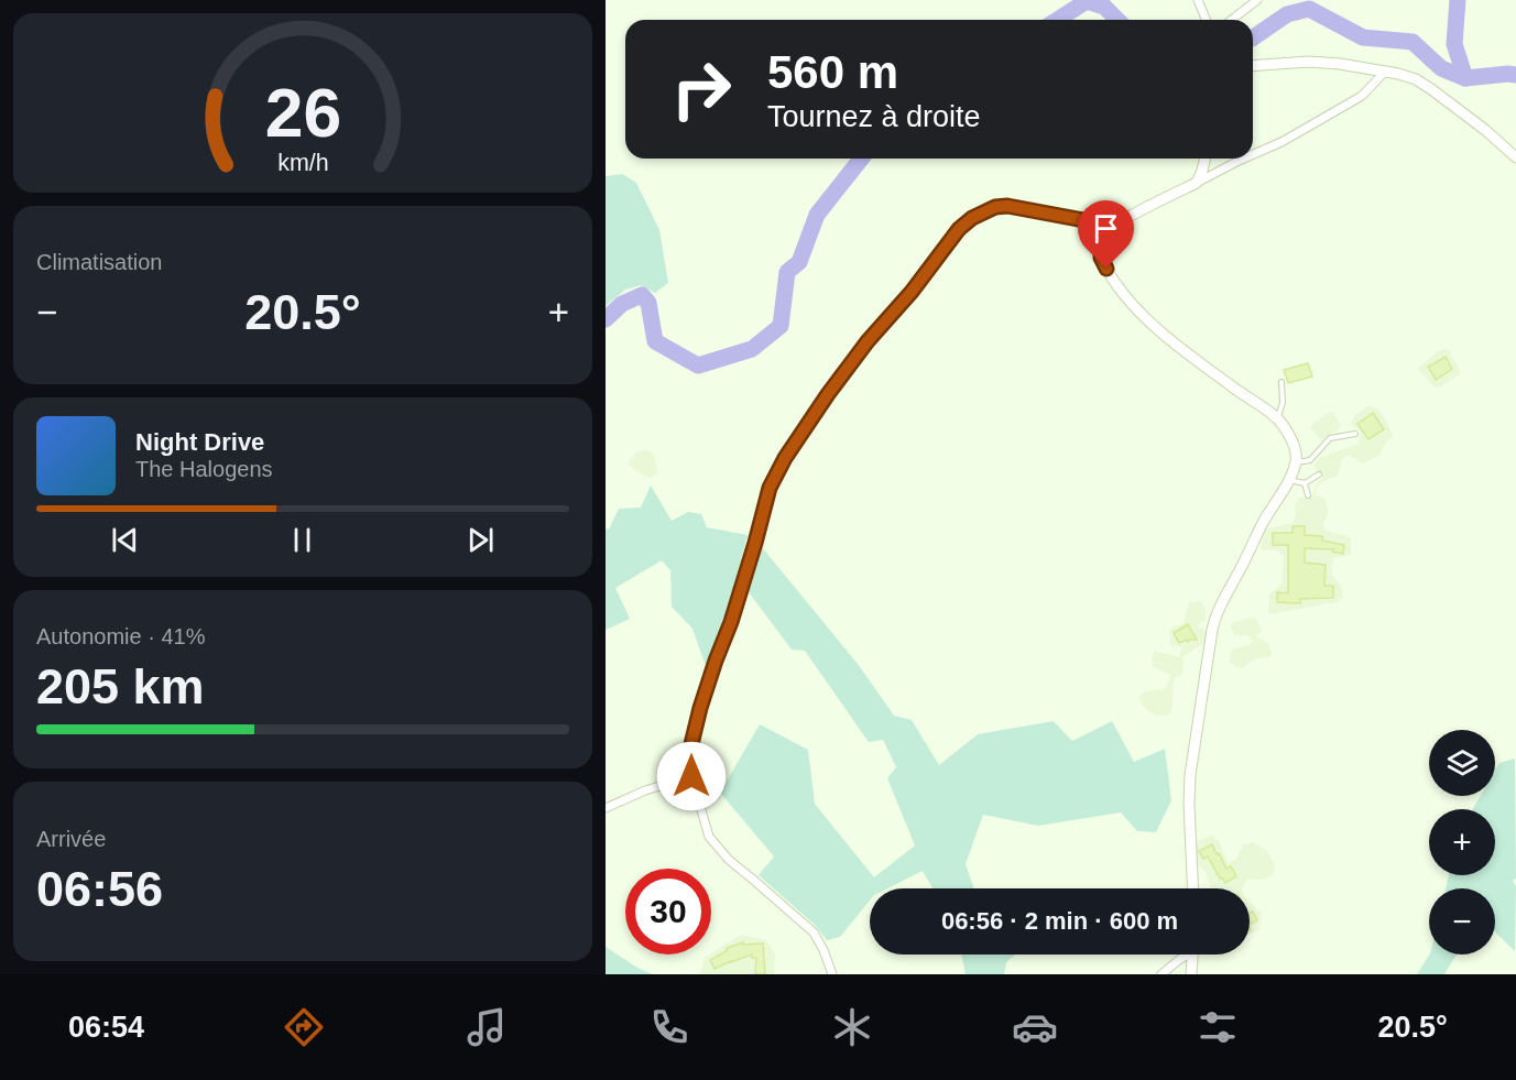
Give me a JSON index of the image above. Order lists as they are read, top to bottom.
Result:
{
  "page": {
    "turn": ["560 m", "Tournez à droite"],
    "tile": [
      "Climatisation",
      ["Autonomie · 41%", "205 km"],
      ["Arrivée", "06:56"]
    ],
    "heat": ["−", "20.5°", "+"],
    "song": ["Night Drive", "The Halogens"],
    "map_buttons": ["+", "−"],
    "limit": "30",
    "trip": "06:56 · 2 min · 600 m",
    "tabs": ["06:54", "20.5°"],
    "gauge": ["26", "km/h"]
  }
}
